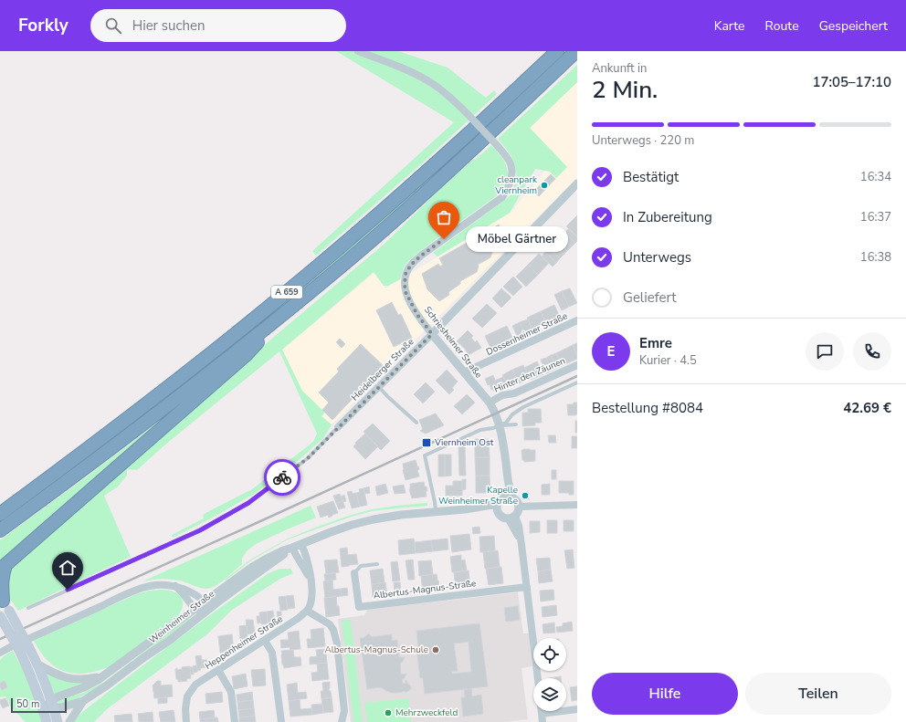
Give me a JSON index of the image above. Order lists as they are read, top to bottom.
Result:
{
  "streets": {
    "highway": ["A 659"],
    "street": [
      "Dossenheimer Straße",
      "Schriesheimer Straße",
      "Heidelberger Straße",
      "Hinter den Zäunen",
      "Albertus-Magnus-Straße",
      "Weinheimer Straße",
      "Heppenheimer Straße"
    ]
  },
  "crossings": [
    ["Dossenheimer Straße", "Schriesheimer Straße"],
    ["Schriesheimer Straße", "Heidelberger Straße"],
    ["Schriesheimer Straße", "Hinter den Zäunen"],
    ["Schriesheimer Straße", "Weinheimer Straße"]
  ],
  "places": {
    "other": [
      "cleanpark Viernheim",
      "Möbel Gärtner",
      "Kapelle Weinheimer Straße",
      "Albertus-Magnus-Schule",
      "Mehrzweckfeld"
    ],
    "transit": ["Viernheim Ost"]
  },
  "scale_bar": "50 m",
  "page": {
    "header": "Forkly",
    "search": "Hier suchen",
    "nav": ["Karte", "Route", "Gespeichert"],
    "heading": ["2 Min.", "Ankunft in", "17:05–17:10"],
    "panel": [
      "Emre",
      "Kurier · 4.5",
      "Bestellung #8084",
      "42.69 €"
    ],
    "bar": "Unterwegs · 220 m",
    "list": [
      ["Bestätigt", "16:34"],
      ["In Zubereitung", "16:37"],
      ["Unterwegs", "16:38"],
      "Geliefert"
    ],
    "bubble": "Möbel Gärtner",
    "round": "E",
    "buttons": ["Hilfe", "Teilen"],
    "scale": "50 m"
  }
}
